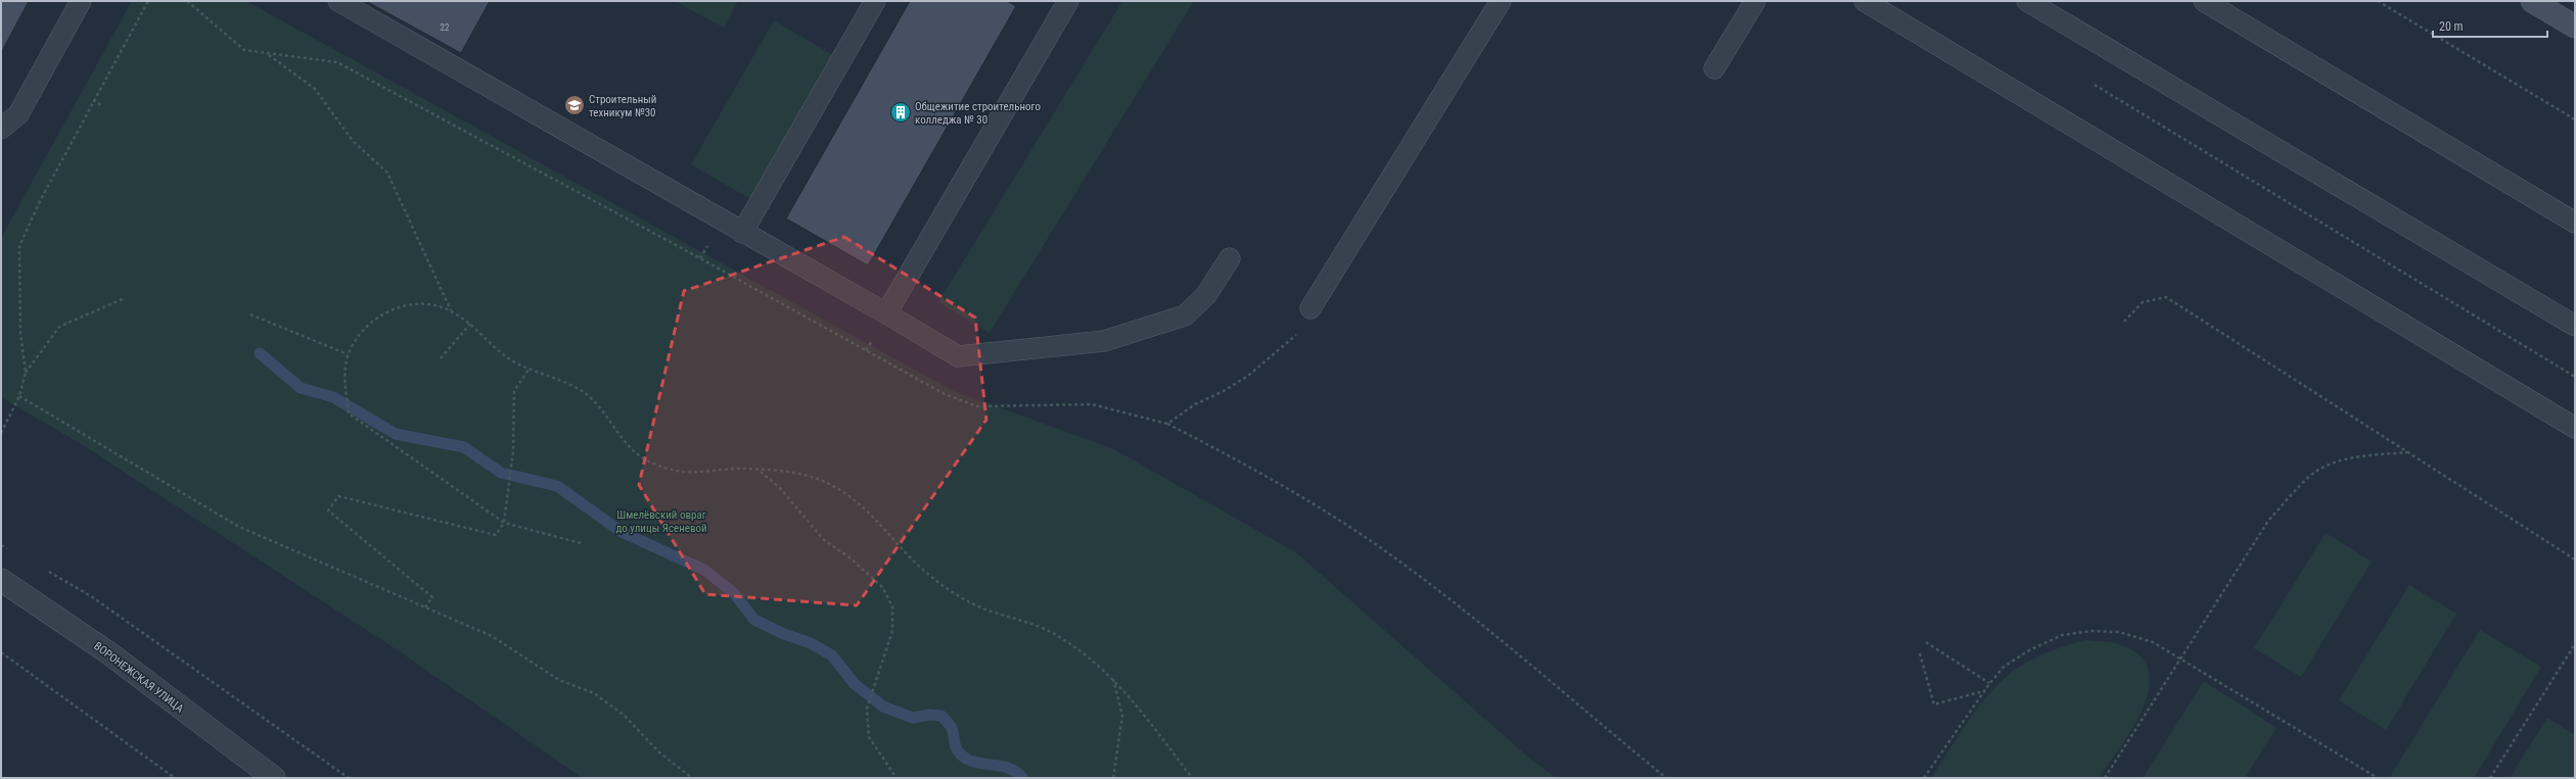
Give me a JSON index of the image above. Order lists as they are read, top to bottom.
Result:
{
  "streets": {
    "street": ["ВОРОНЕЖСКАЯ УЛИЦА"]
  },
  "parks": ["Шмелёвский овраг до улицы Ясеневой"],
  "places": {
    "school or university": ["Строительный техникум №30"],
    "building": ["Общежитие строительного колледжа № 30"]
  },
  "house_numbers": ["22"],
  "scale_bar": "20 m"
}
